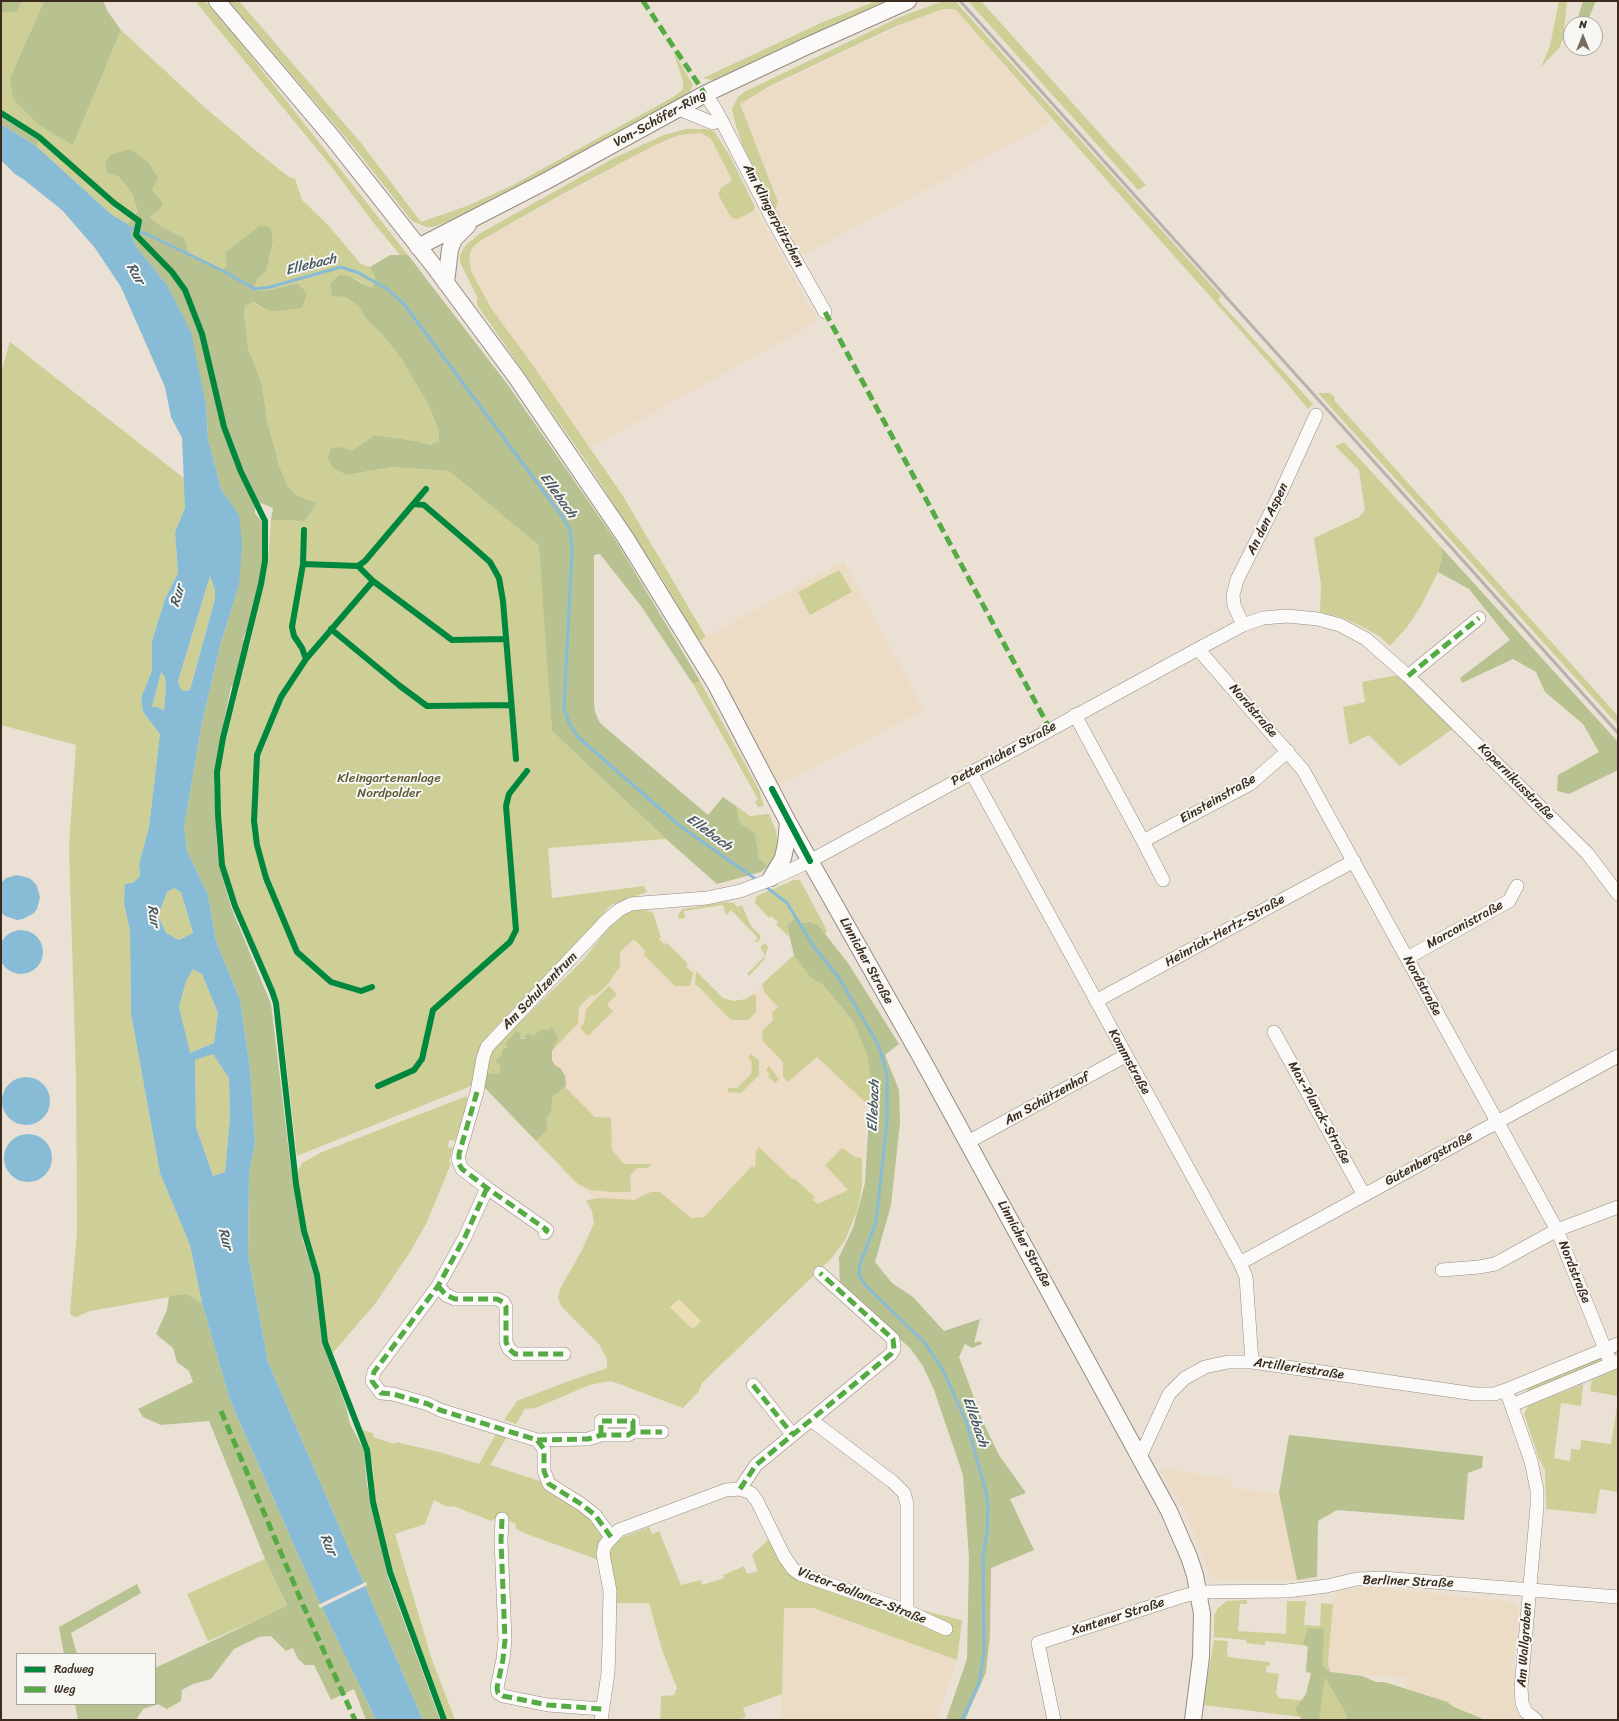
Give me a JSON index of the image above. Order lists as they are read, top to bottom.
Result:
{
  "streets": {
    "main road": ["Von-Schöfer-Ring", "Linnicher Straße"],
    "street": [
      "Am Klingerpützchen",
      "An den Aspen",
      "Nordstraße",
      "Petternicher Straße",
      "Kopernikusstraße",
      "Einsteinstraße",
      "Marconistraße",
      "Heinrich-Hertz-Straße",
      "Am Schulzentrum",
      "Kommstraße",
      "Am Schützenhof",
      "Max-Planck-Straße",
      "Gutenbergstraße",
      "Artilleriestraße",
      "Berliner Straße",
      "Victor-Gollancz-Straße",
      "Xantener Straße",
      "Am Wallgraben"
    ]
  },
  "crossings": [
    ["Von-Schöfer-Ring", "Am Klingerpützchen"],
    ["Von-Schöfer-Ring", "Linnicher Straße"],
    ["An den Aspen", "Kopernikusstraße"],
    ["Nordstraße", "Petternicher Straße"],
    ["Nordstraße", "Kopernikusstraße"],
    ["Nordstraße", "Einsteinstraße"],
    ["Nordstraße", "Marconistraße"],
    ["Nordstraße", "Heinrich-Hertz-Straße"],
    ["Nordstraße", "Gutenbergstraße"],
    ["Nordstraße", "Artilleriestraße"],
    ["Petternicher Straße", "Kopernikusstraße"],
    ["Petternicher Straße", "Linnicher Straße"],
    ["Petternicher Straße", "Am Schulzentrum"],
    ["Petternicher Straße", "Kommstraße"],
    ["Heinrich-Hertz-Straße", "Kommstraße"],
    ["Linnicher Straße", "Am Schulzentrum"],
    ["Linnicher Straße", "Am Schützenhof"],
    ["Linnicher Straße", "Artilleriestraße"],
    ["Linnicher Straße", "Berliner Straße"],
    ["Linnicher Straße", "Xantener Straße"],
    ["Kommstraße", "Am Schützenhof"],
    ["Kommstraße", "Gutenbergstraße"],
    ["Kommstraße", "Artilleriestraße"],
    ["Max-Planck-Straße", "Gutenbergstraße"],
    ["Berliner Straße", "Xantener Straße"],
    ["Berliner Straße", "Am Wallgraben"]
  ],
  "water": ["Ellebach", "Rur"],
  "parks": ["Kleingartenanlage Nordpolder"],
  "legend": ["Radweg", "Weg"],
  "north": "top"
}
